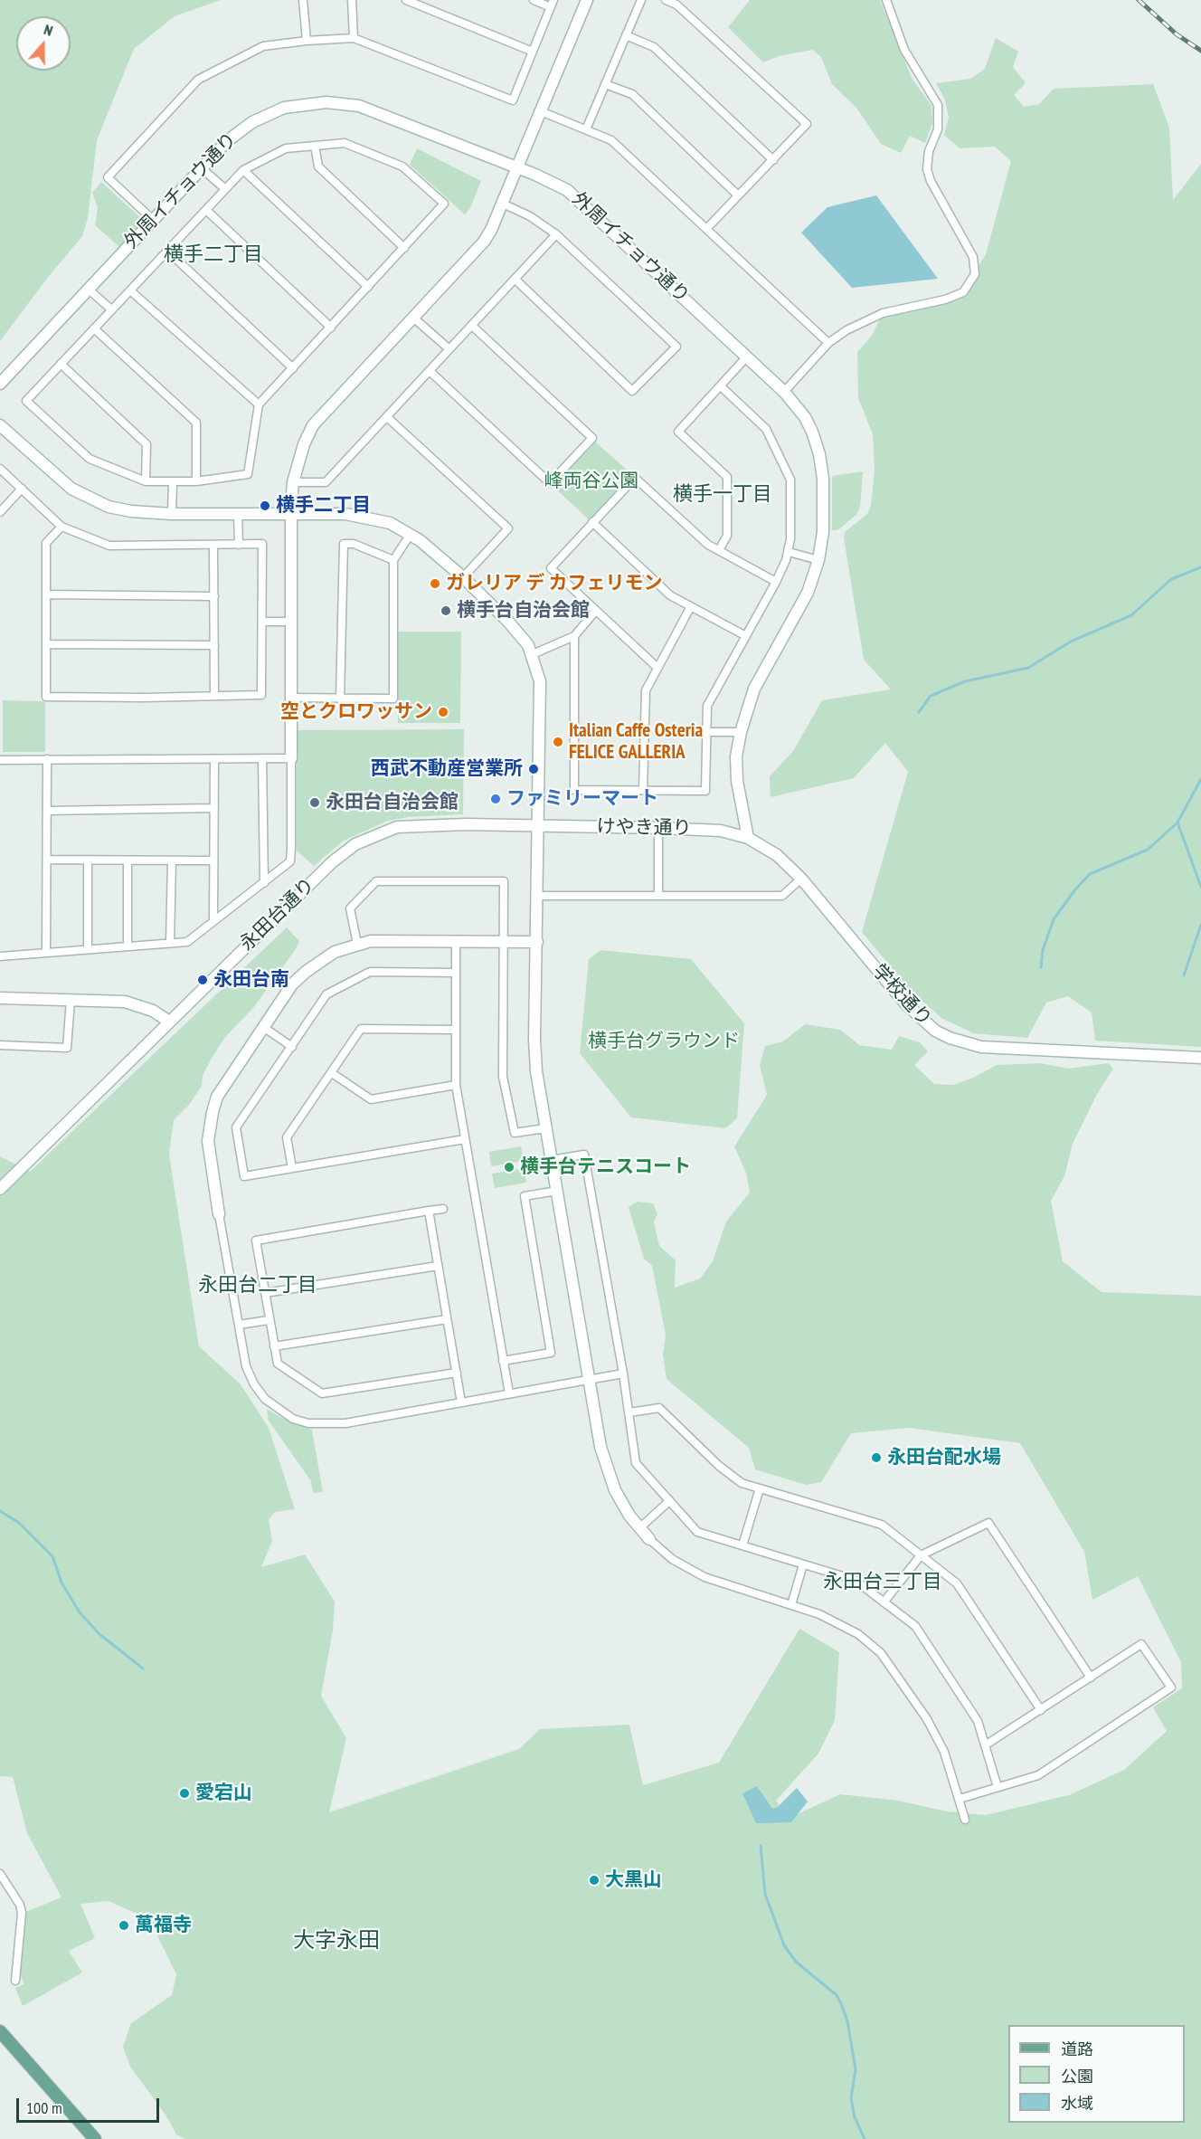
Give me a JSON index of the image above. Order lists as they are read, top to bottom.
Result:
{
  "streets": {
    "street": [
      "外周イチョウ通り",
      "けやき通り",
      "永田台通り",
      "学校通り"
    ]
  },
  "crossings": [
    ["外周イチョウ通り", "けやき通り"],
    ["外周イチョウ通り", "学校通り"],
    ["けやき通り", "永田台通り"],
    ["けやき通り", "学校通り"]
  ],
  "districts": [
    "横手二丁目",
    "横手一丁目",
    "永田台二丁目",
    "永田台三丁目",
    "大字永田"
  ],
  "parks": ["峰両谷公園", "横手台グラウンド"],
  "places": [
    "横手二丁目",
    "ガレリア デ カフェリモン",
    "横手台自治会館",
    "空とクロワッサン",
    "Italian Caffe Osteria FELICE GALLERIA",
    "西武不動産営業所",
    "ファミリーマート",
    "永田台自治会館",
    "永田台南",
    "横手台テニスコート",
    "永田台配水場",
    "愛宕山",
    "大黒山",
    "萬福寺"
  ],
  "legend": ["道路", "公園", "水域"],
  "scale_bar": "100 m",
  "north": "top"
}
